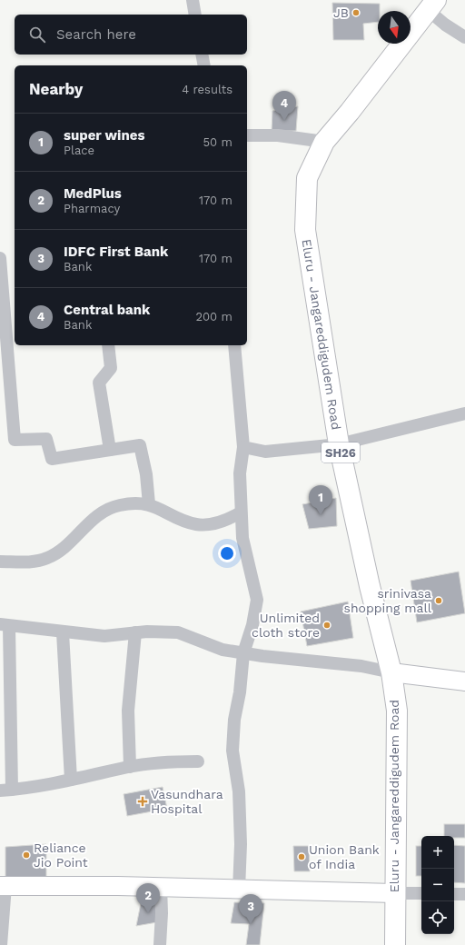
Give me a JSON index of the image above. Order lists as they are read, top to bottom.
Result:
{
  "streets": {
    "main road": ["Eluru - Jangareddigudem Road", "SH26"]
  },
  "places": {
    "other": [
      "JB",
      "srinivasa shopping mall",
      "Unlimited cloth store",
      "Reliance Jio Point",
      "Union Bank of India"
    ],
    "health": ["Vasundhara Hospital"]
  },
  "north": "bottom",
  "page": {
    "search": "Search here",
    "heading": ["Nearby", "4 results"],
    "pins": [
      "4",
      "1",
      "2",
      "3"
    ],
    "list": [
      {
        "mark": "1",
        "name": "super wines",
        "note": "Place",
        "value": "50 m"
      },
      {
        "mark": "2",
        "name": "MedPlus",
        "note": "Pharmacy",
        "value": "170 m"
      },
      {
        "mark": "3",
        "name": "IDFC First Bank",
        "note": "Bank",
        "value": "170 m"
      },
      {
        "mark": "4",
        "name": "Central bank",
        "note": "Bank",
        "value": "200 m"
      }
    ],
    "map_buttons": ["+", "−"]
  }
}
